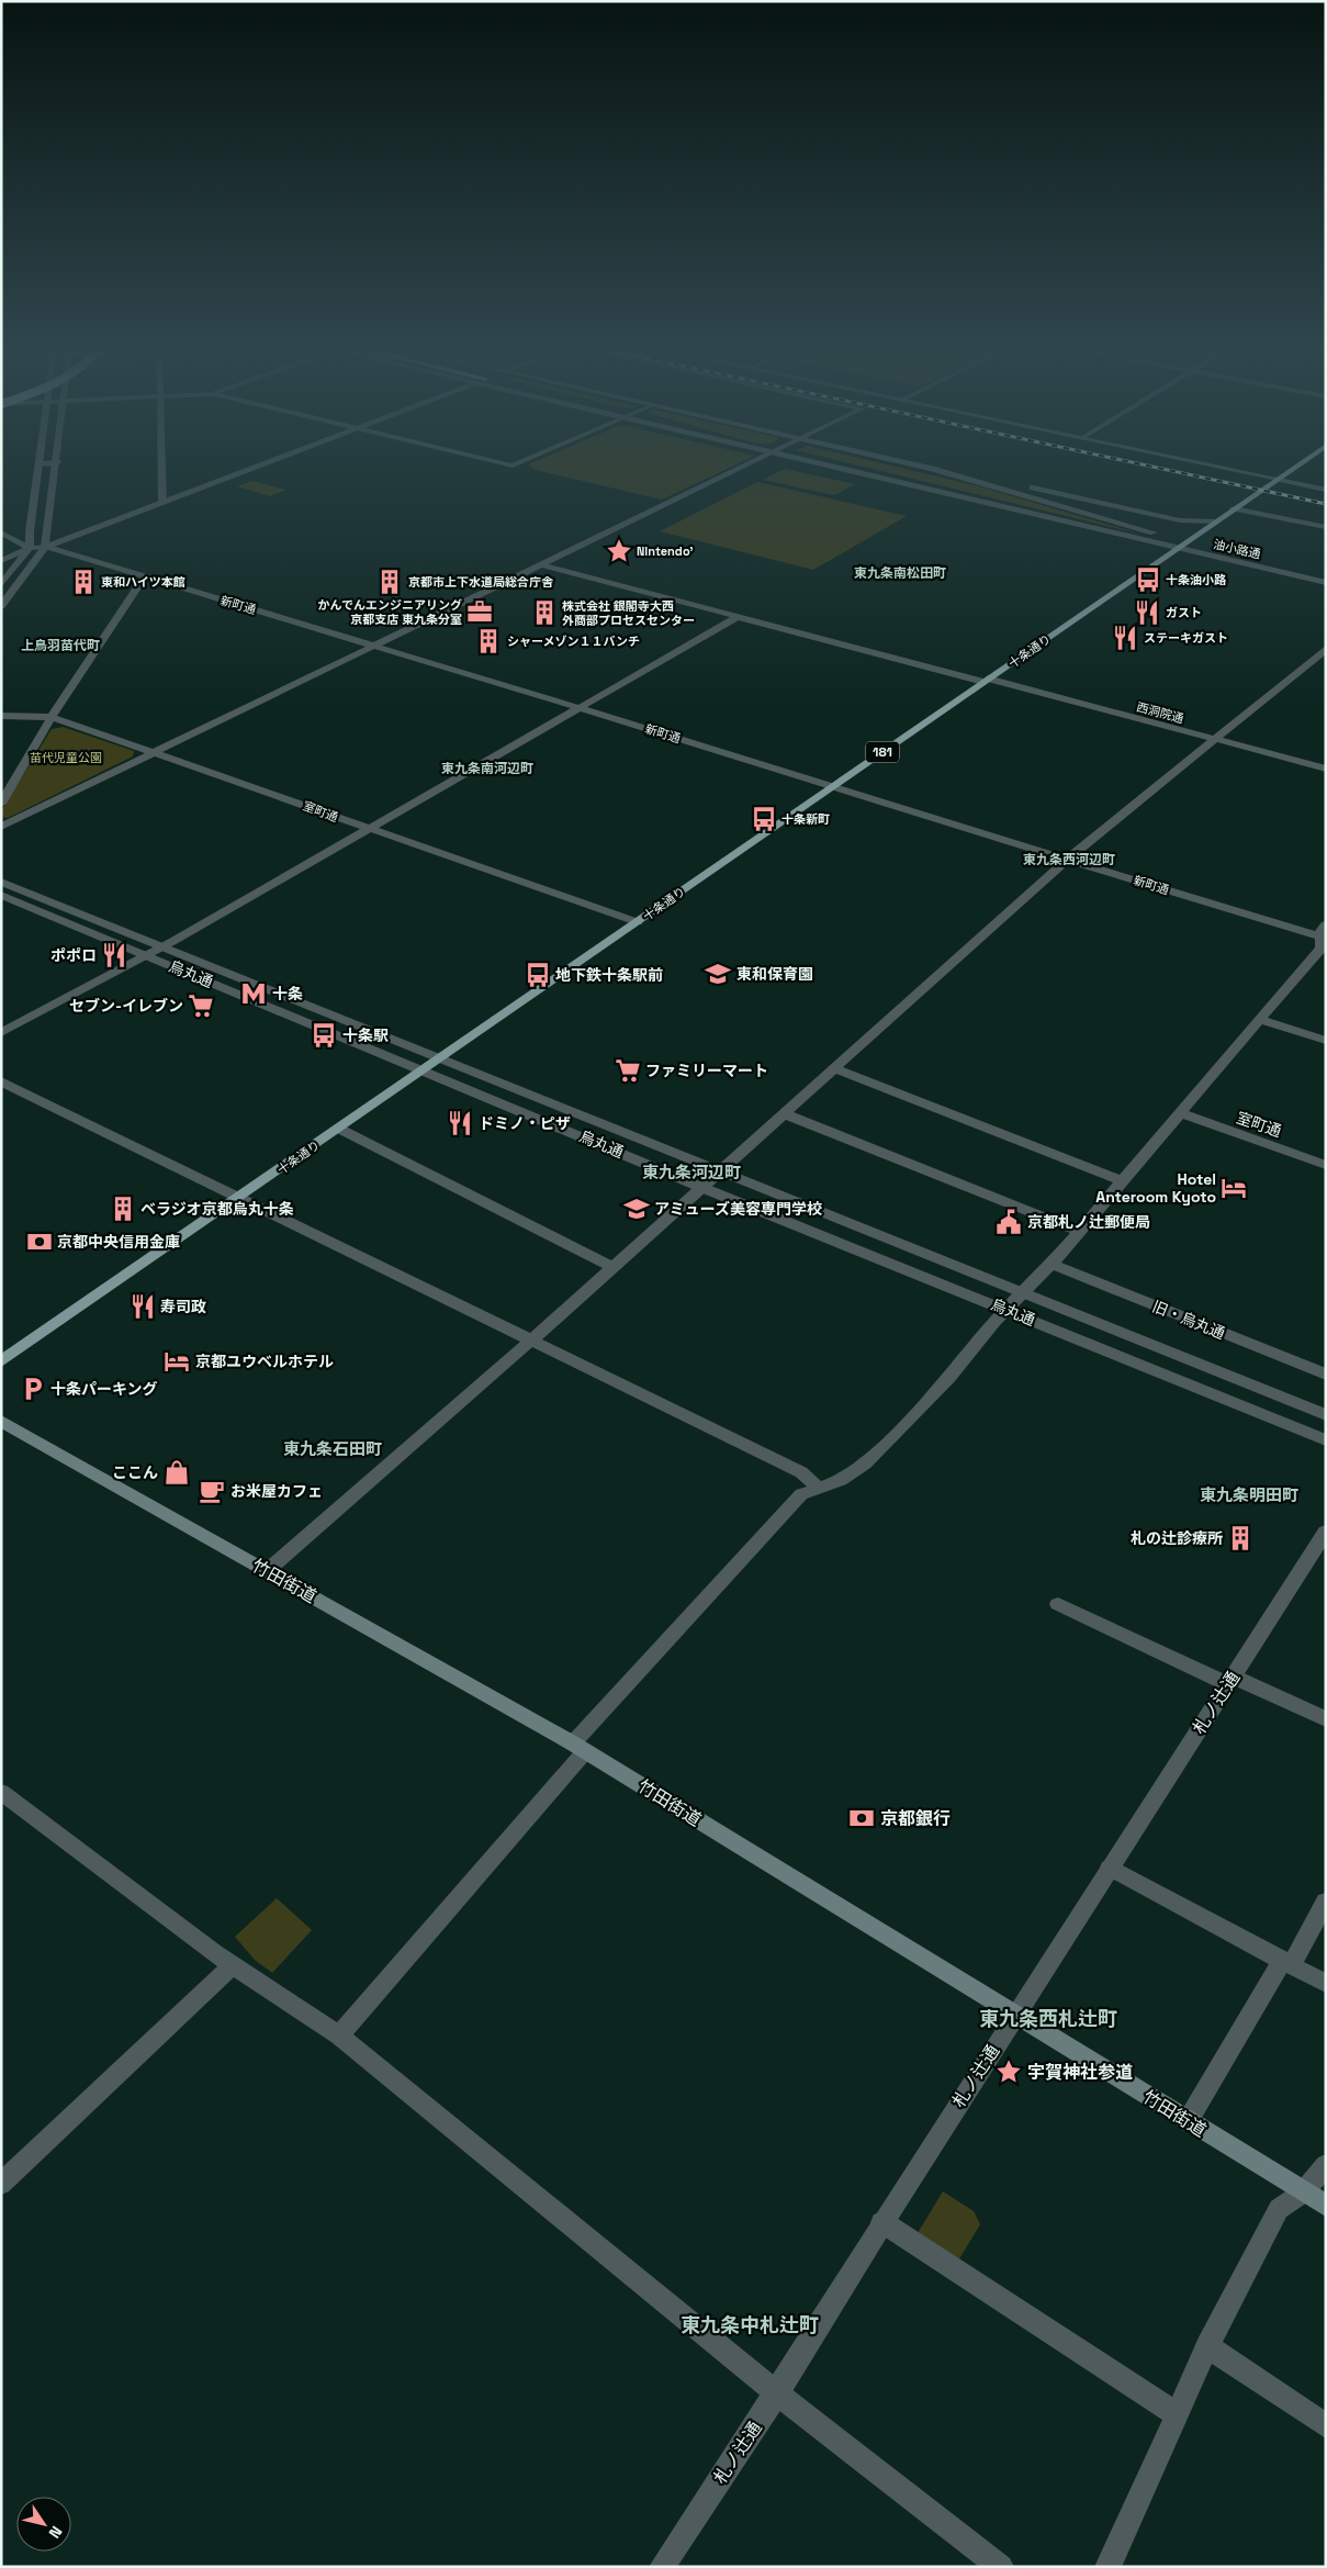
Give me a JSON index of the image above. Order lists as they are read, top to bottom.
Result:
{
  "streets": {
    "main road": ["十条通り", "181", "竹田街道"],
    "street": [
      "油小路通",
      "新町通",
      "西洞院通",
      "室町通",
      "烏丸通",
      "旧・烏丸通",
      "札ノ辻通"
    ]
  },
  "crossings": [
    ["油小路通", "十条通り"],
    ["新町通", "十条通り"],
    ["十条通り", "西洞院通"],
    ["十条通り", "室町通"],
    ["十条通り", "烏丸通"],
    ["竹田街道", "札ノ辻通"]
  ],
  "districts": [
    "東九条南松田町",
    "上鳥羽苗代町",
    "東九条南河辺町",
    "東九条西河辺町",
    "東九条河辺町",
    "東九条石田町",
    "東九条明田町",
    "東九条西札辻町",
    "東九条中札辻町"
  ],
  "parks": ["苗代児童公園"],
  "places": {
    "place": ["Nintendo’", "宇賀神社参道"],
    "bus stop": [
      "十条油小路",
      "十条新町",
      "地下鉄十条駅前",
      "十条駅"
    ],
    "building": [
      "東和ハイツ本館",
      "京都市上下水道局総合庁舎",
      "株式会社 銀閣寺大西 外商部プロセスセンター",
      "シャーメゾン１１バンチ",
      "ベラジオ京都烏丸十条",
      "札の辻診療所"
    ],
    "office": ["かんでんエンジニアリング 京都支店 東九条分室"],
    "restaurant": [
      "ガスト",
      "ステーキガスト",
      "ポポロ",
      "ドミノ・ピザ",
      "寿司政"
    ],
    "school or university": ["東和保育園", "アミューズ美容専門学校"],
    "metro station": ["十条"],
    "supermarket": ["セブン-イレブン", "ファミリーマート"],
    "hotel": ["Hotel Anteroom Kyoto", "京都ユウベルホテル"],
    "public building": ["京都札ノ辻郵便局"],
    "bank": ["京都中央信用金庫", "京都銀行"],
    "parking": ["十条パーキング"],
    "shop": ["ここん"],
    "cafe": ["お米屋カフェ"]
  },
  "north": "bottom right"
}
